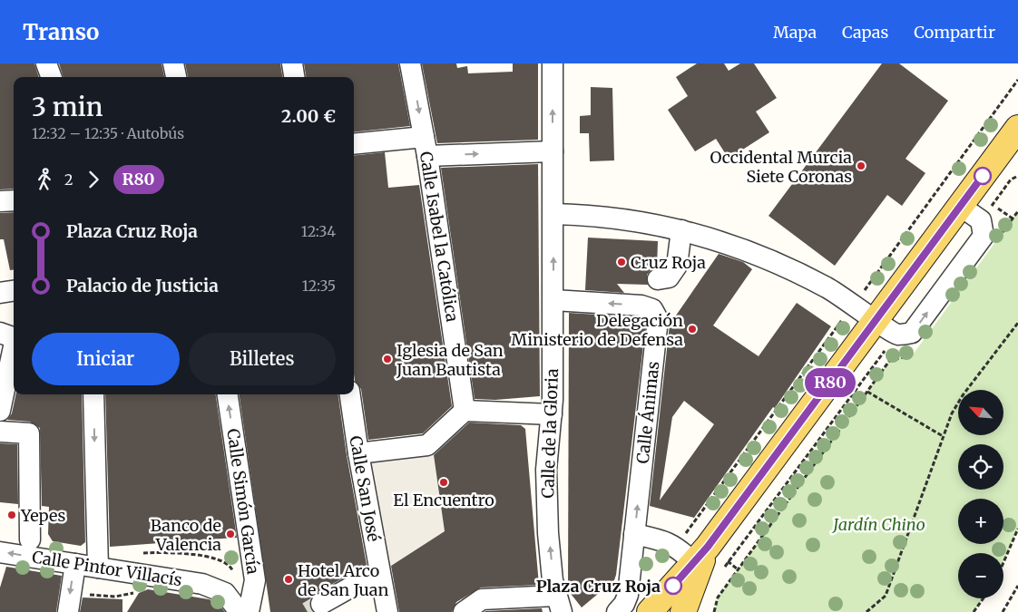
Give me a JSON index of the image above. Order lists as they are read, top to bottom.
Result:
{
  "streets": {
    "street": [
      "Calle Isabel la Católica",
      "Calle Ánimas",
      "Calle de la Gloria",
      "Calle San José",
      "Calle Simón García",
      "Calle Pintor Villacís"
    ]
  },
  "crossings": [
    ["Calle Ánimas", "Calle de la Gloria"]
  ],
  "one_way": ["Calle de la Gloria"],
  "parks": ["Jardín Chino"],
  "places": [
    "Occidental Murcia Siete Coronas",
    "Cruz Roja",
    "Delegación Ministerio de Defensa",
    "Iglesia de San Juan Bautista",
    "El Encuentro",
    "Yepes",
    "Banco de Valencia",
    "Hotel Arco de San Juan",
    "Plaza Cruz Roja"
  ],
  "lines": ["bus line R80"],
  "north": "top left",
  "page": {
    "header": "Transo",
    "nav": ["Mapa", "Capas", "Compartir"],
    "on_map": "R80",
    "heading": ["3 min", "12:32 – 12:35 · Autobús", "2.00 €"],
    "legs": ["2", "R80"],
    "list": [
      {
        "name": "Plaza Cruz Roja",
        "value": "12:34"
      },
      {
        "name": "Palacio de Justicia",
        "value": "12:35"
      }
    ],
    "buttons": ["Iniciar", "Billetes"],
    "map_buttons": ["+", "−"]
  }
}
